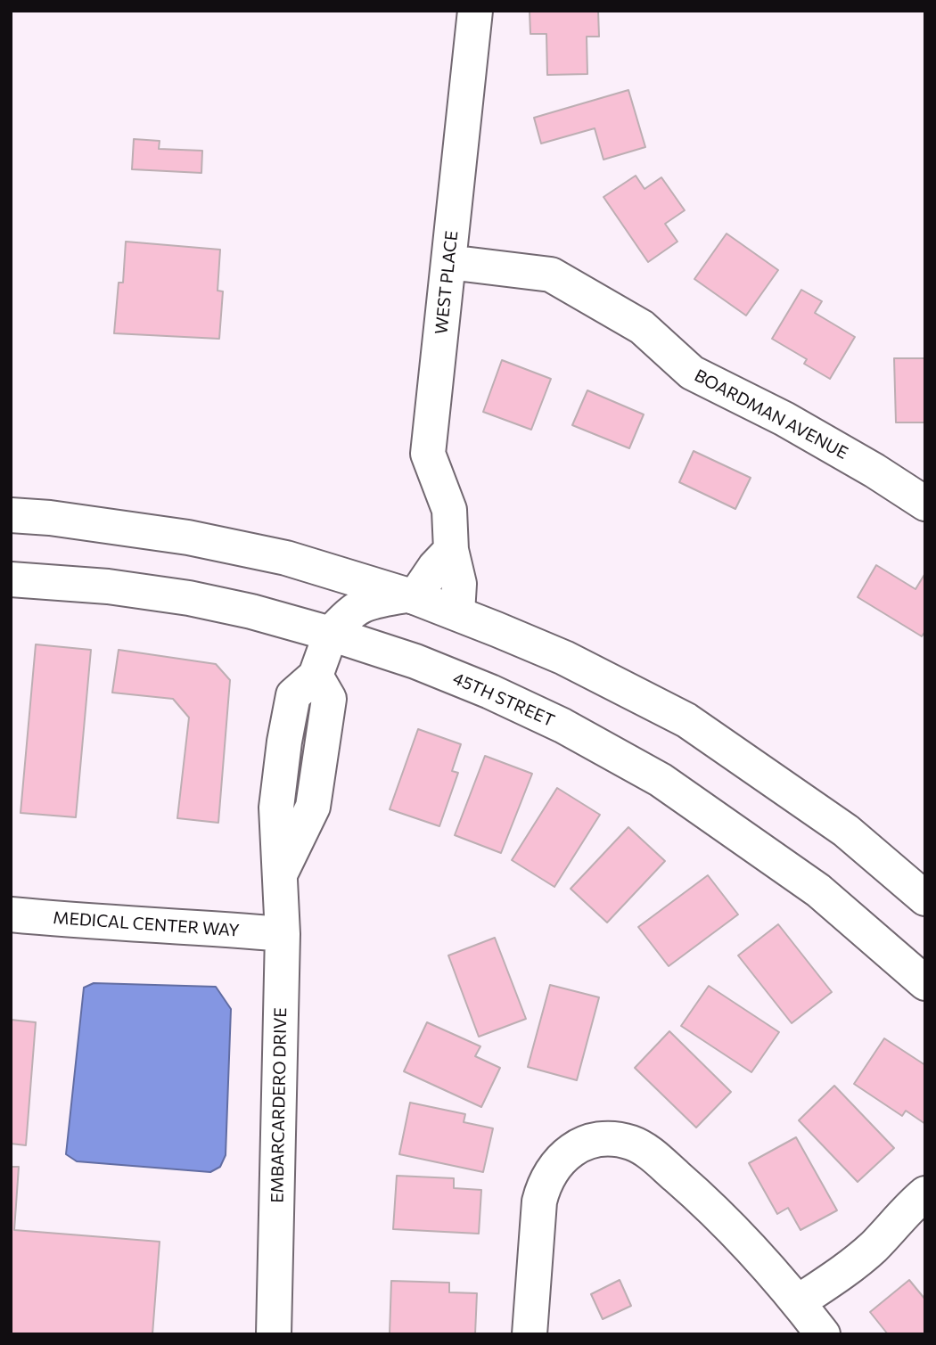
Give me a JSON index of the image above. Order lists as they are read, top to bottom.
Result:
{
  "streets": {
    "street": [
      "WEST PLACE",
      "BOARDMAN AVENUE",
      "45TH STREET",
      "MEDICAL CENTER WAY",
      "EMBARCARDERO DRIVE"
    ]
  },
  "crossings": [
    ["WEST PLACE", "BOARDMAN AVENUE"],
    ["45TH STREET", "EMBARCARDERO DRIVE"],
    ["MEDICAL CENTER WAY", "EMBARCARDERO DRIVE"]
  ]
}
